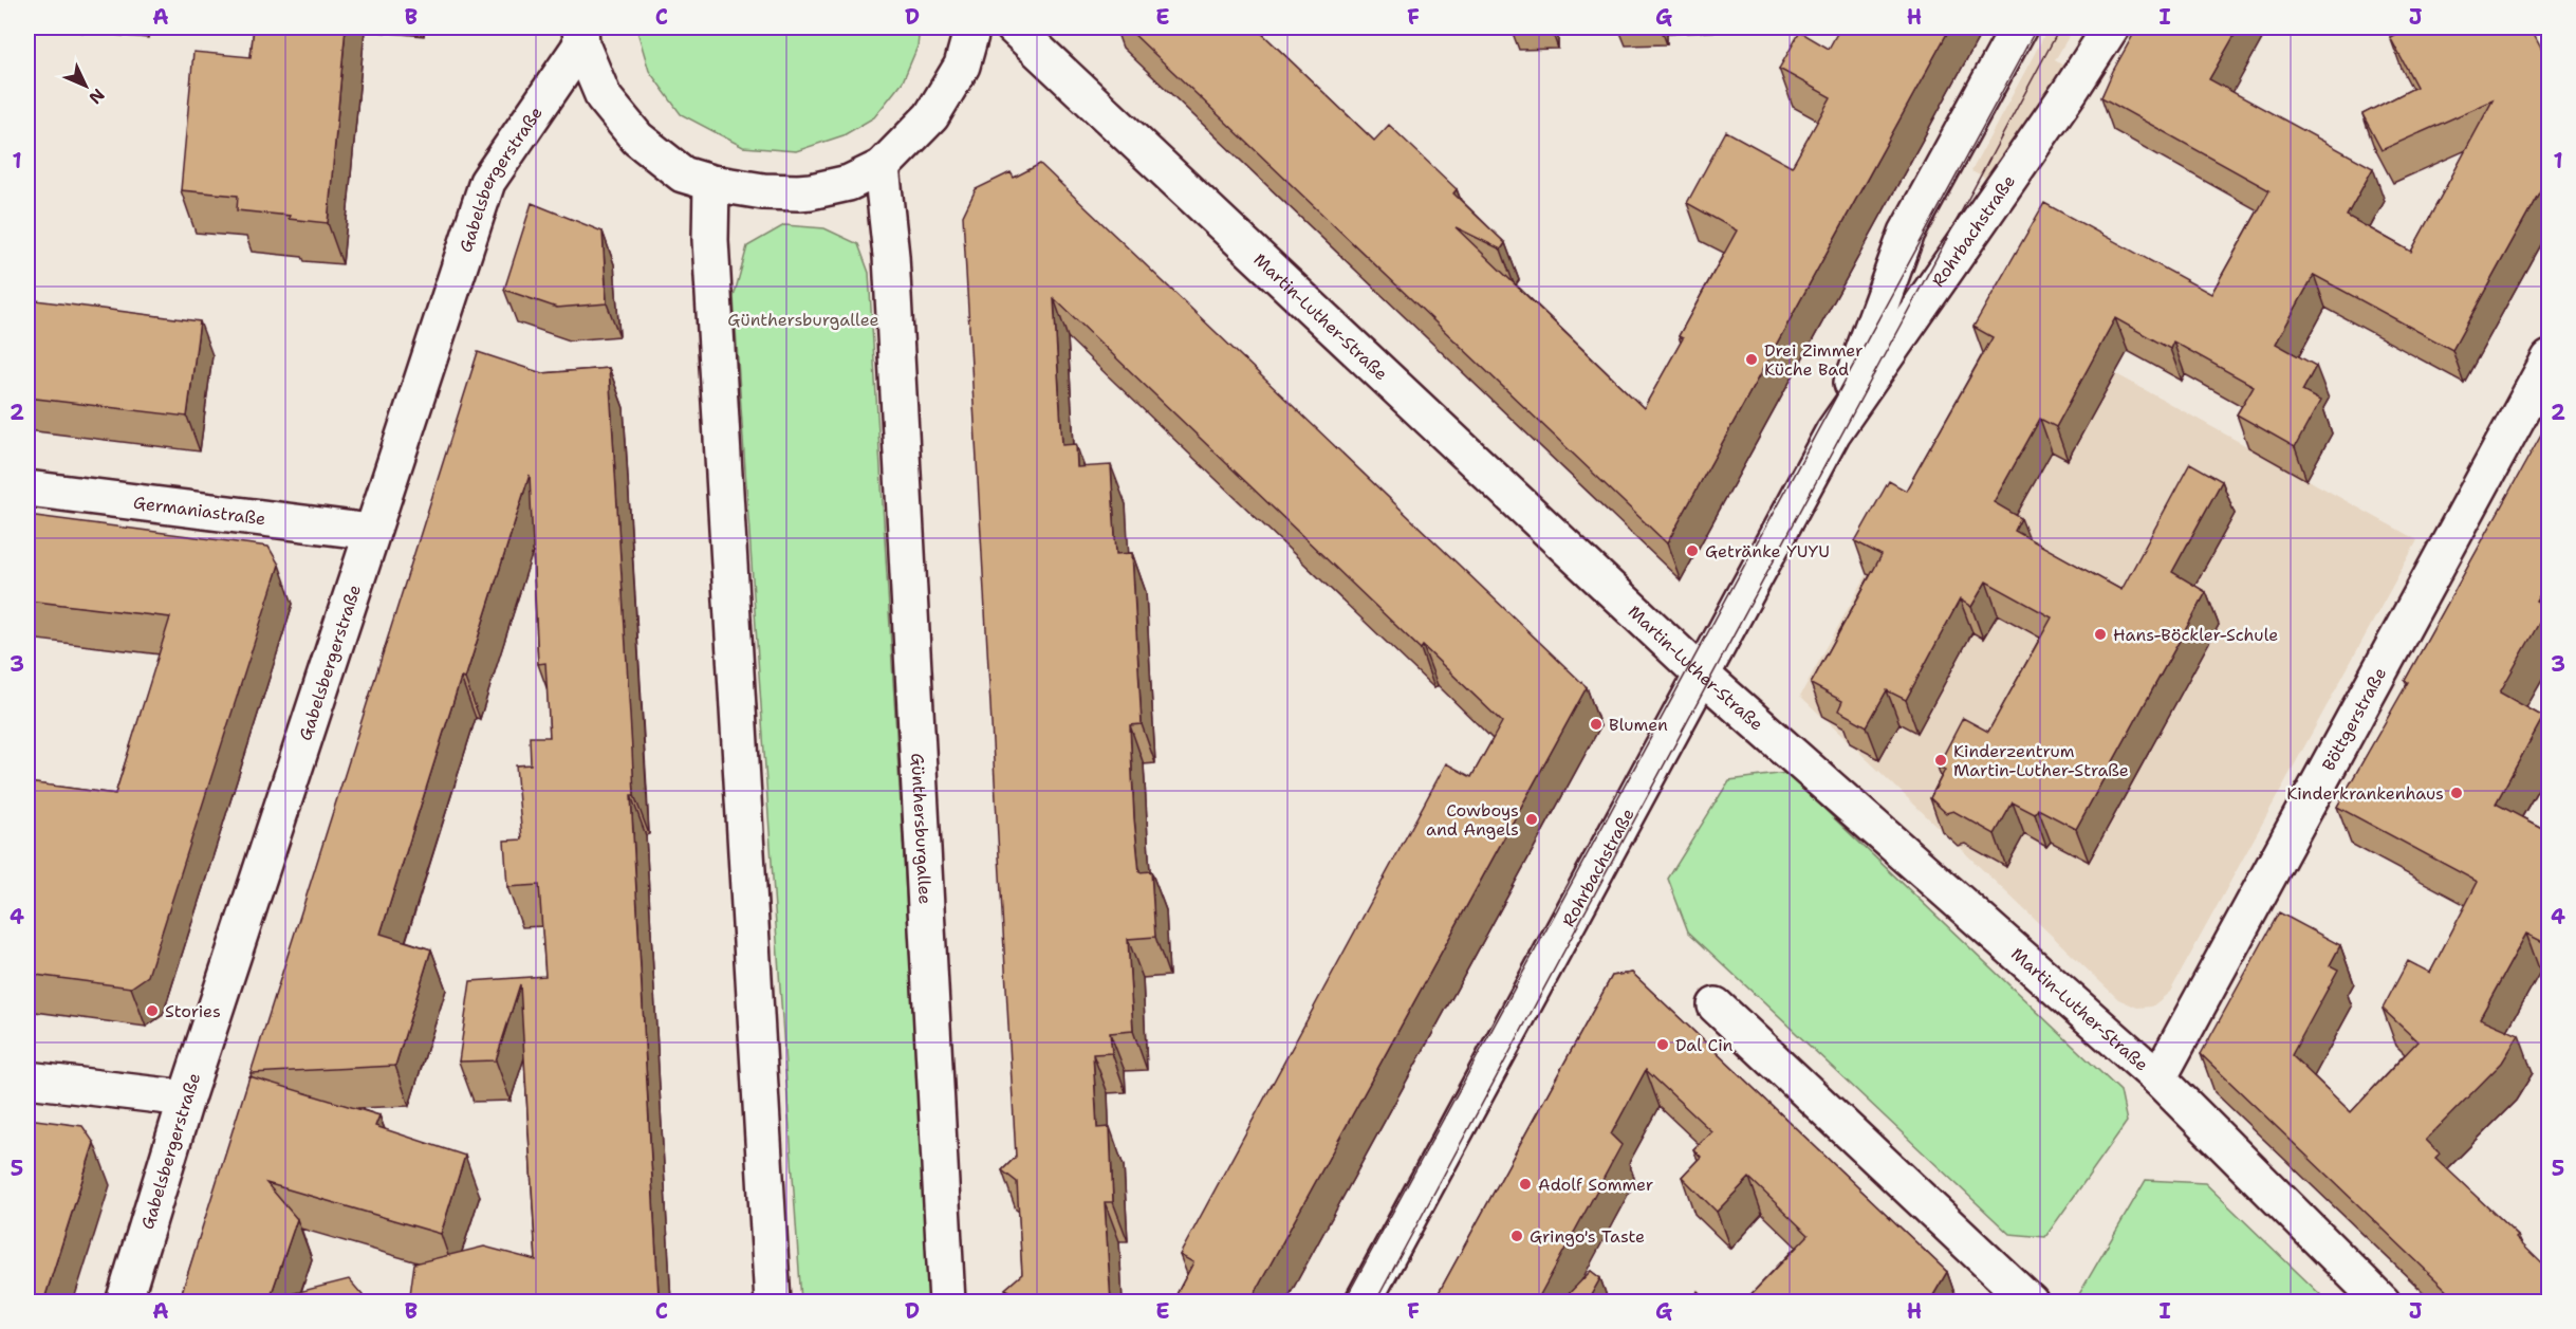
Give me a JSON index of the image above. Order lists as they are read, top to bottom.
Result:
{
  "streets": {
    "street": [
      "Gabelsbergerstraße",
      "Rohrbachstraße",
      "Martin-Luther-Straße",
      "Germaniastraße",
      "Böttgerstraße",
      "Günthersburgallee"
    ]
  },
  "crossings": [
    ["Gabelsbergerstraße", "Germaniastraße"],
    ["Rohrbachstraße", "Martin-Luther-Straße"],
    ["Martin-Luther-Straße", "Böttgerstraße"]
  ],
  "parks": ["Günthersburgallee"],
  "places": [
    "Drei Zimmer Küche Bad",
    "Getränke YUYU",
    "Hans-Böckler-Schule",
    "Blumen",
    "Kinderzentrum Martin-Luther-Straße",
    "Kinderkrankenhaus",
    "Cowboys and Angels",
    "Stories",
    "Dal Cin",
    "Adolf Sommer",
    "Gringo's Taste"
  ],
  "north": "bottom right",
  "grid": {
    "columns": [
      "A",
      "B",
      "C",
      "D",
      "E",
      "F",
      "G",
      "H",
      "I",
      "J"
    ],
    "rows": [
      "1",
      "2",
      "3",
      "4",
      "5"
    ]
  }
}
